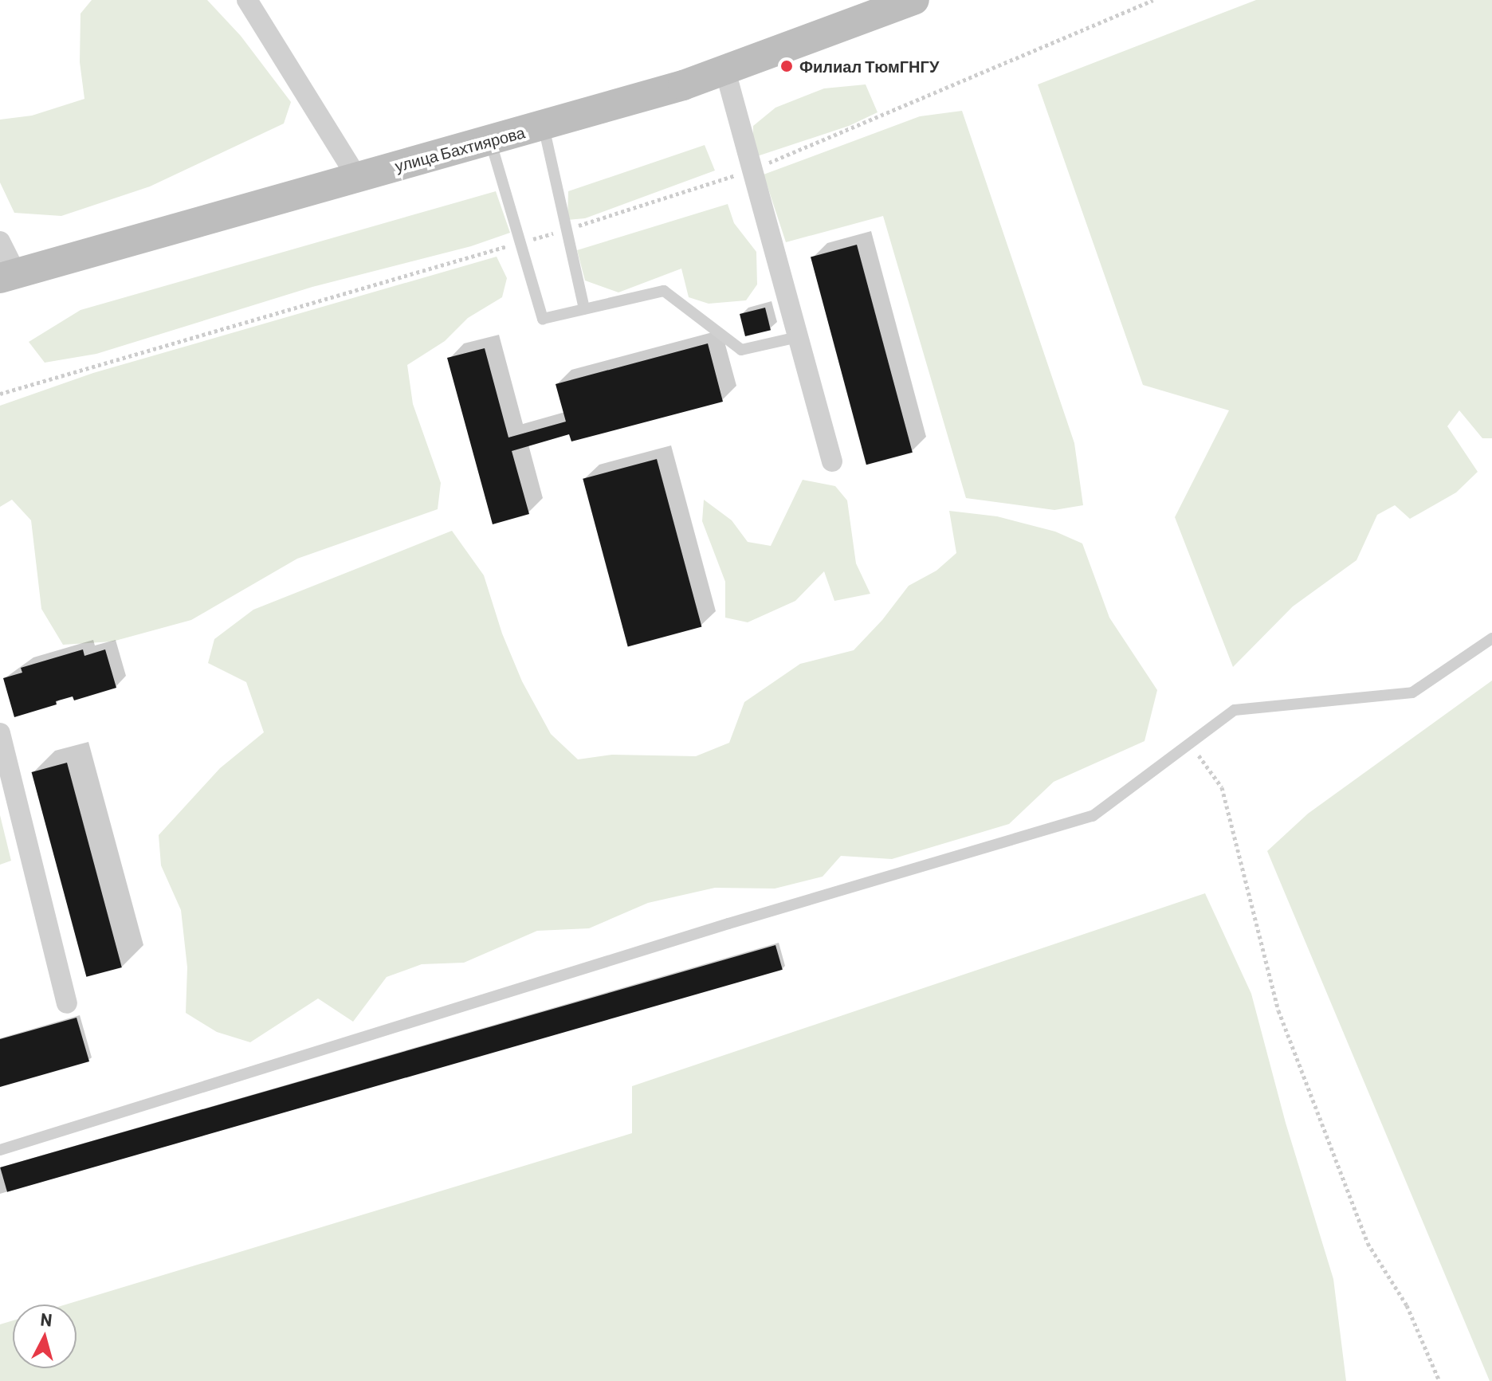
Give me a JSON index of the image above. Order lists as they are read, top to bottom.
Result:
{
  "streets": {
    "main road": ["улица Бахтиярова"]
  },
  "places": ["Филиал ТюмГНГУ"],
  "north": "top"
}
